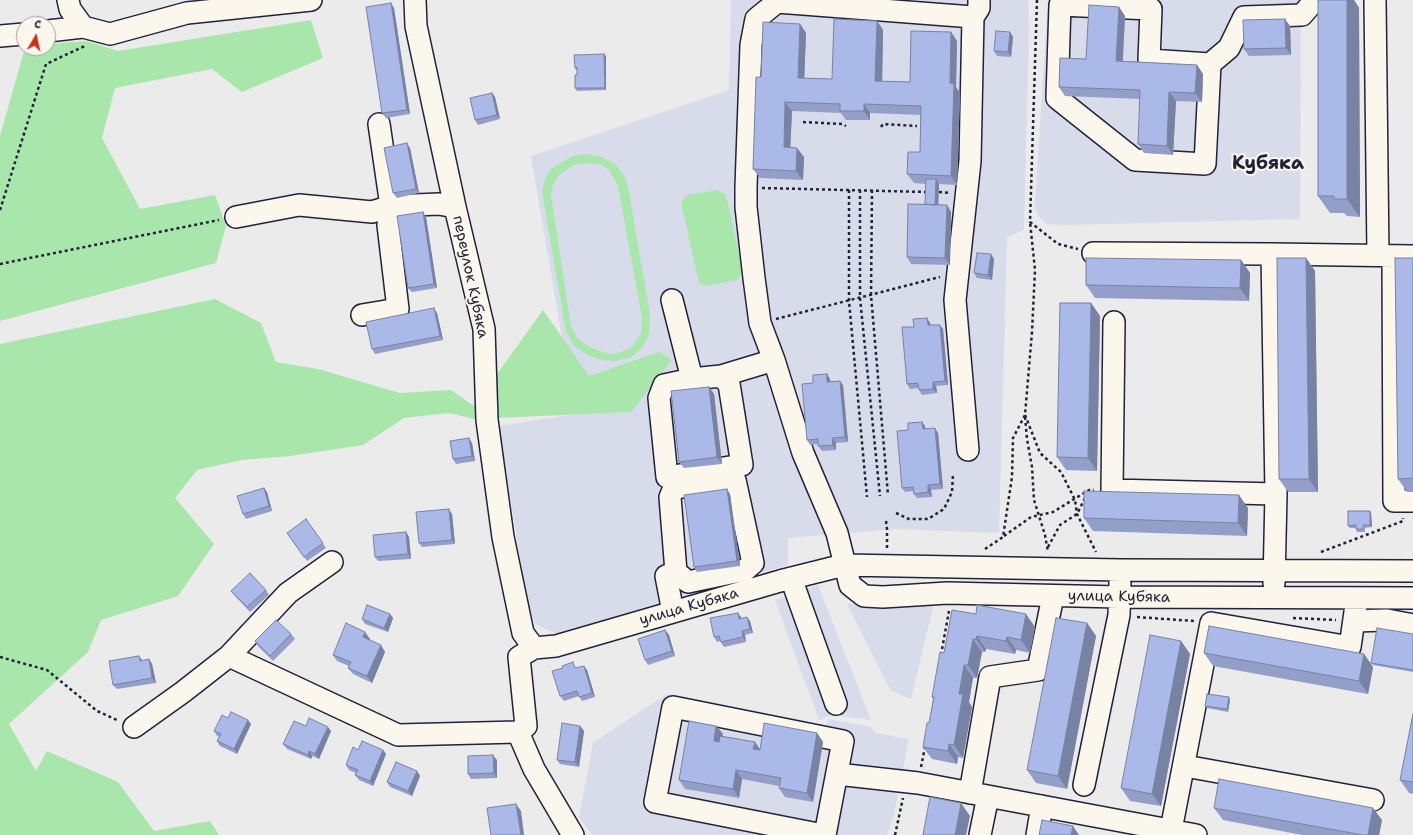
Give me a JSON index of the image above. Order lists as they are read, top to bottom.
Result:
{
  "streets": {
    "street": ["переулок Кубяка", "улица Кубяка"]
  },
  "crossings": [
    ["переулок Кубяка", "улица Кубяка"]
  ],
  "districts": ["Кубяка"],
  "north": "top"
}
